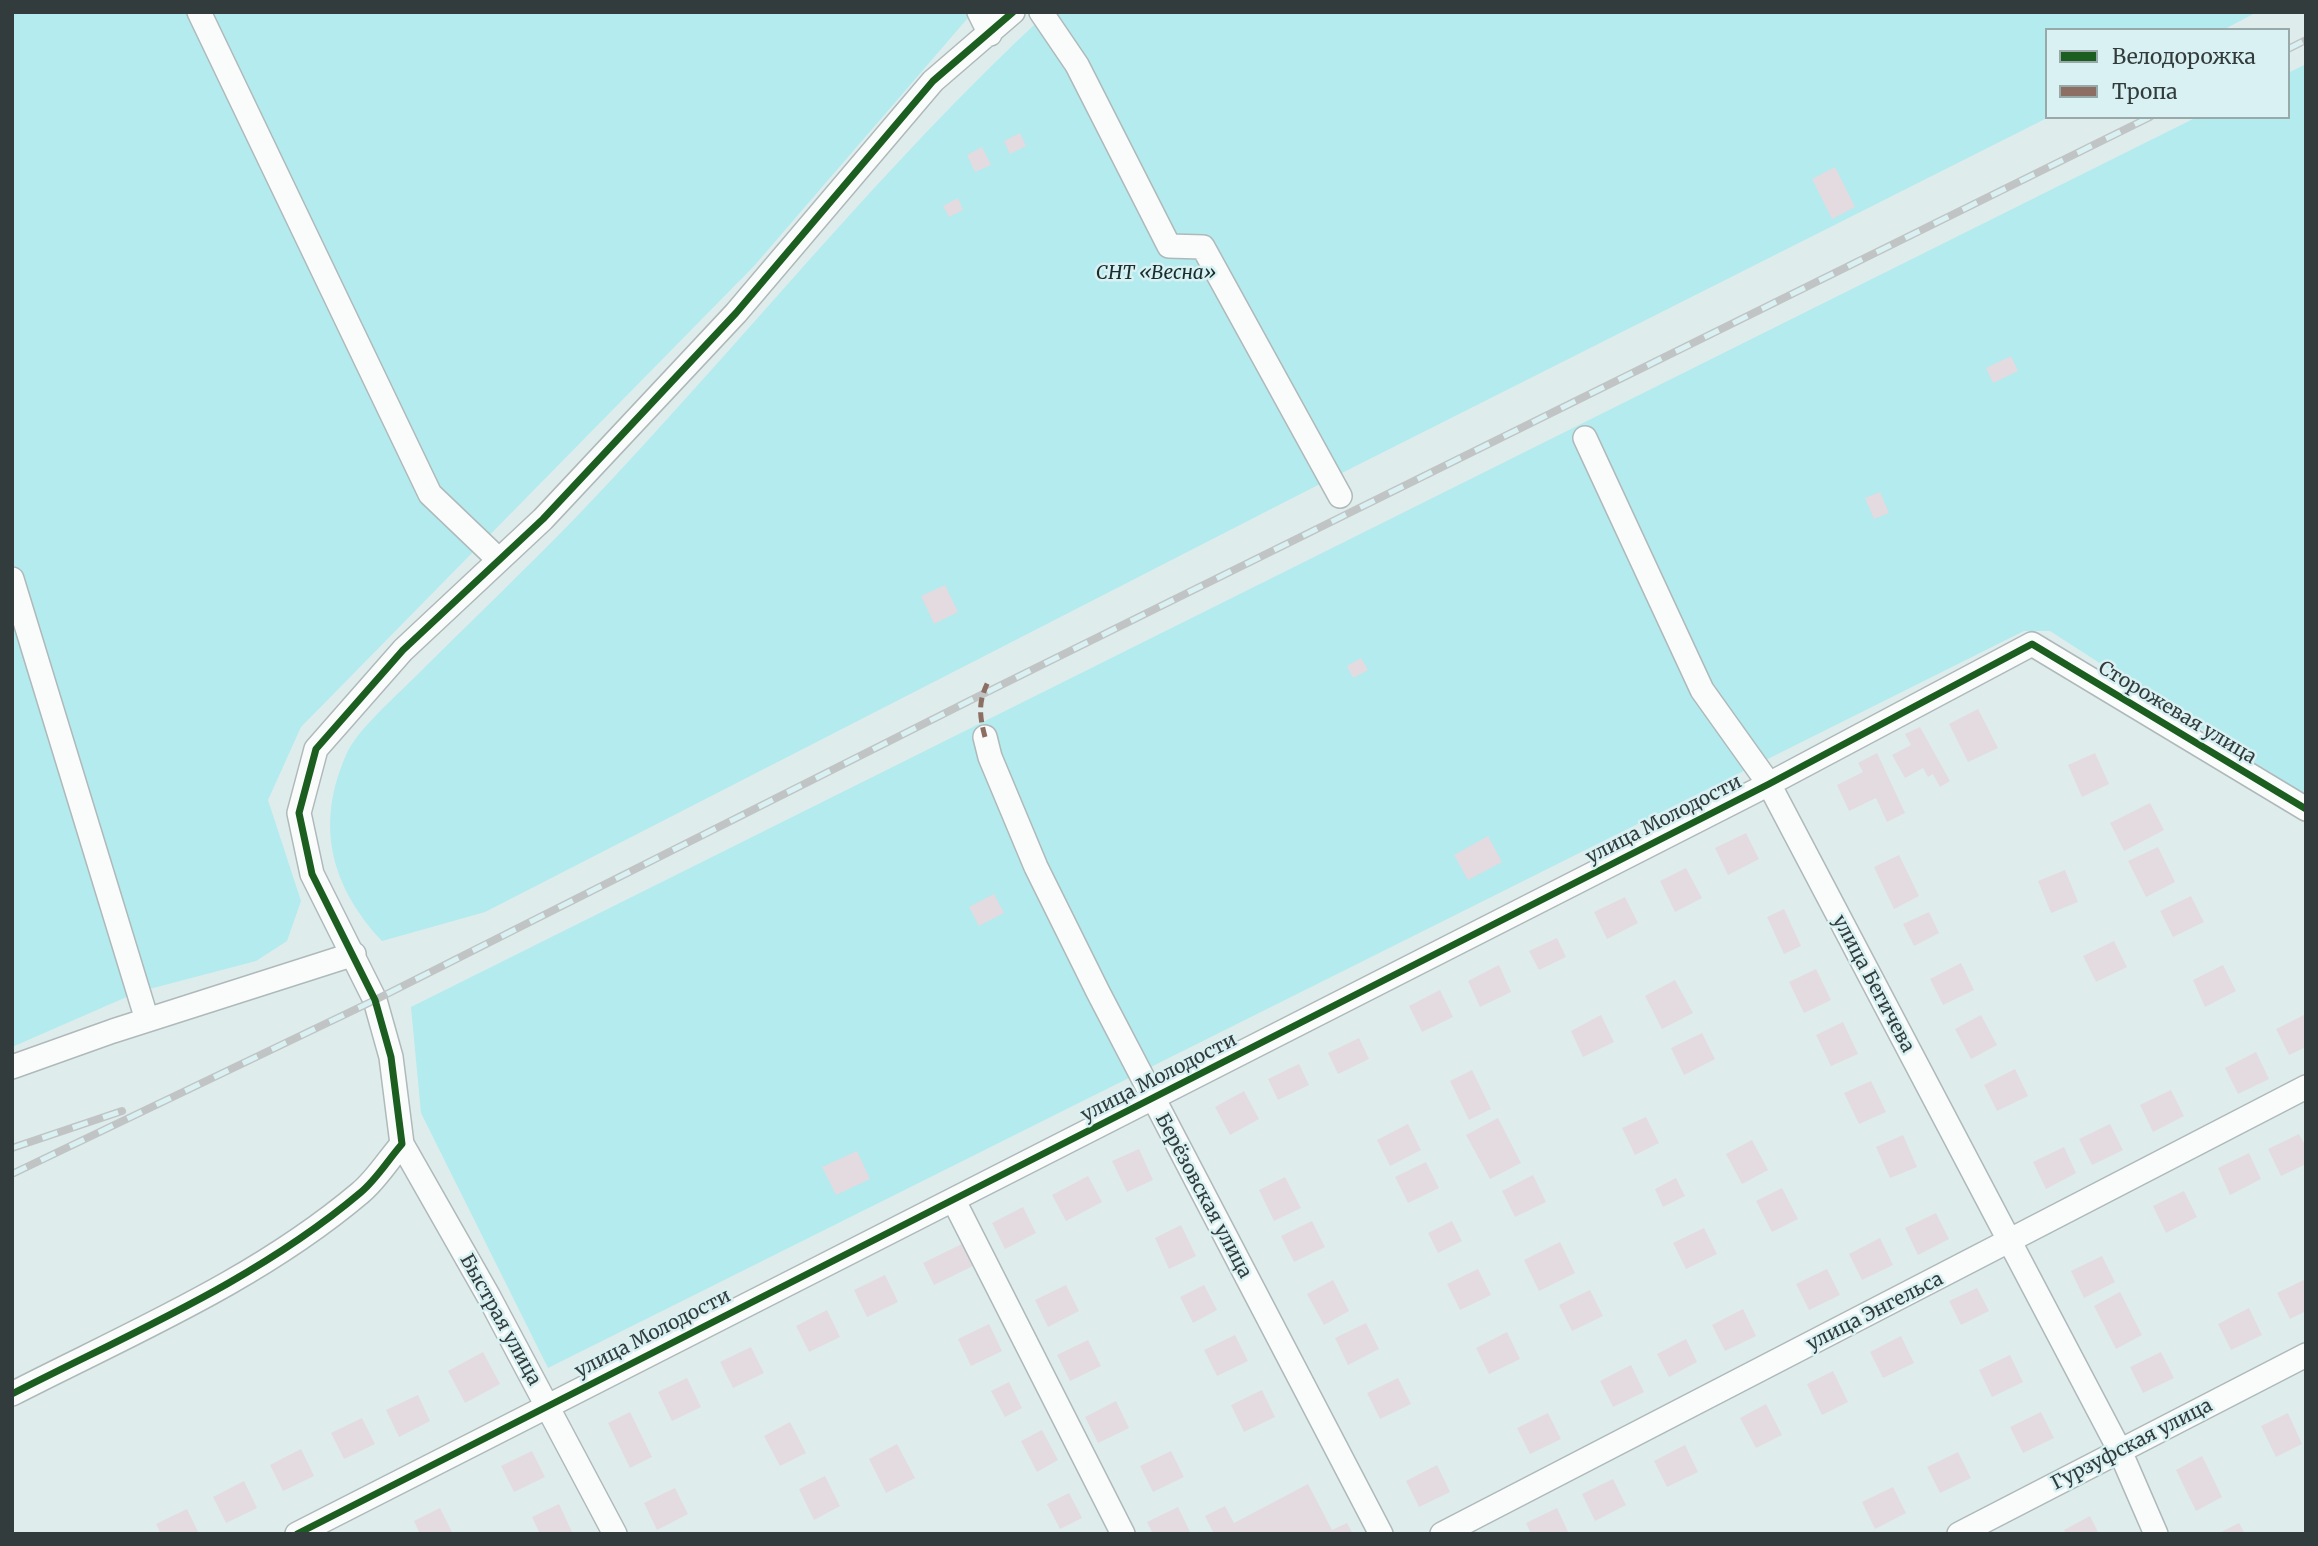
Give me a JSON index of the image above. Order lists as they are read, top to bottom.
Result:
{
  "streets": {
    "street": [
      "Сторожевая улица",
      "улица Молодости",
      "улица Бегичева",
      "Берёзовская улица",
      "улица Энгельса",
      "Быстрая улица",
      "Гурзуфская улица"
    ]
  },
  "crossings": [
    ["Сторожевая улица", "улица Молодости"],
    ["улица Молодости", "улица Бегичева"],
    ["улица Молодости", "Берёзовская улица"],
    ["улица Молодости", "Быстрая улица"],
    ["улица Бегичева", "улица Энгельса"],
    ["улица Бегичева", "Гурзуфская улица"]
  ],
  "parks": ["СНТ «Весна»"],
  "legend": ["Велодорожка", "Тропа"]
}
